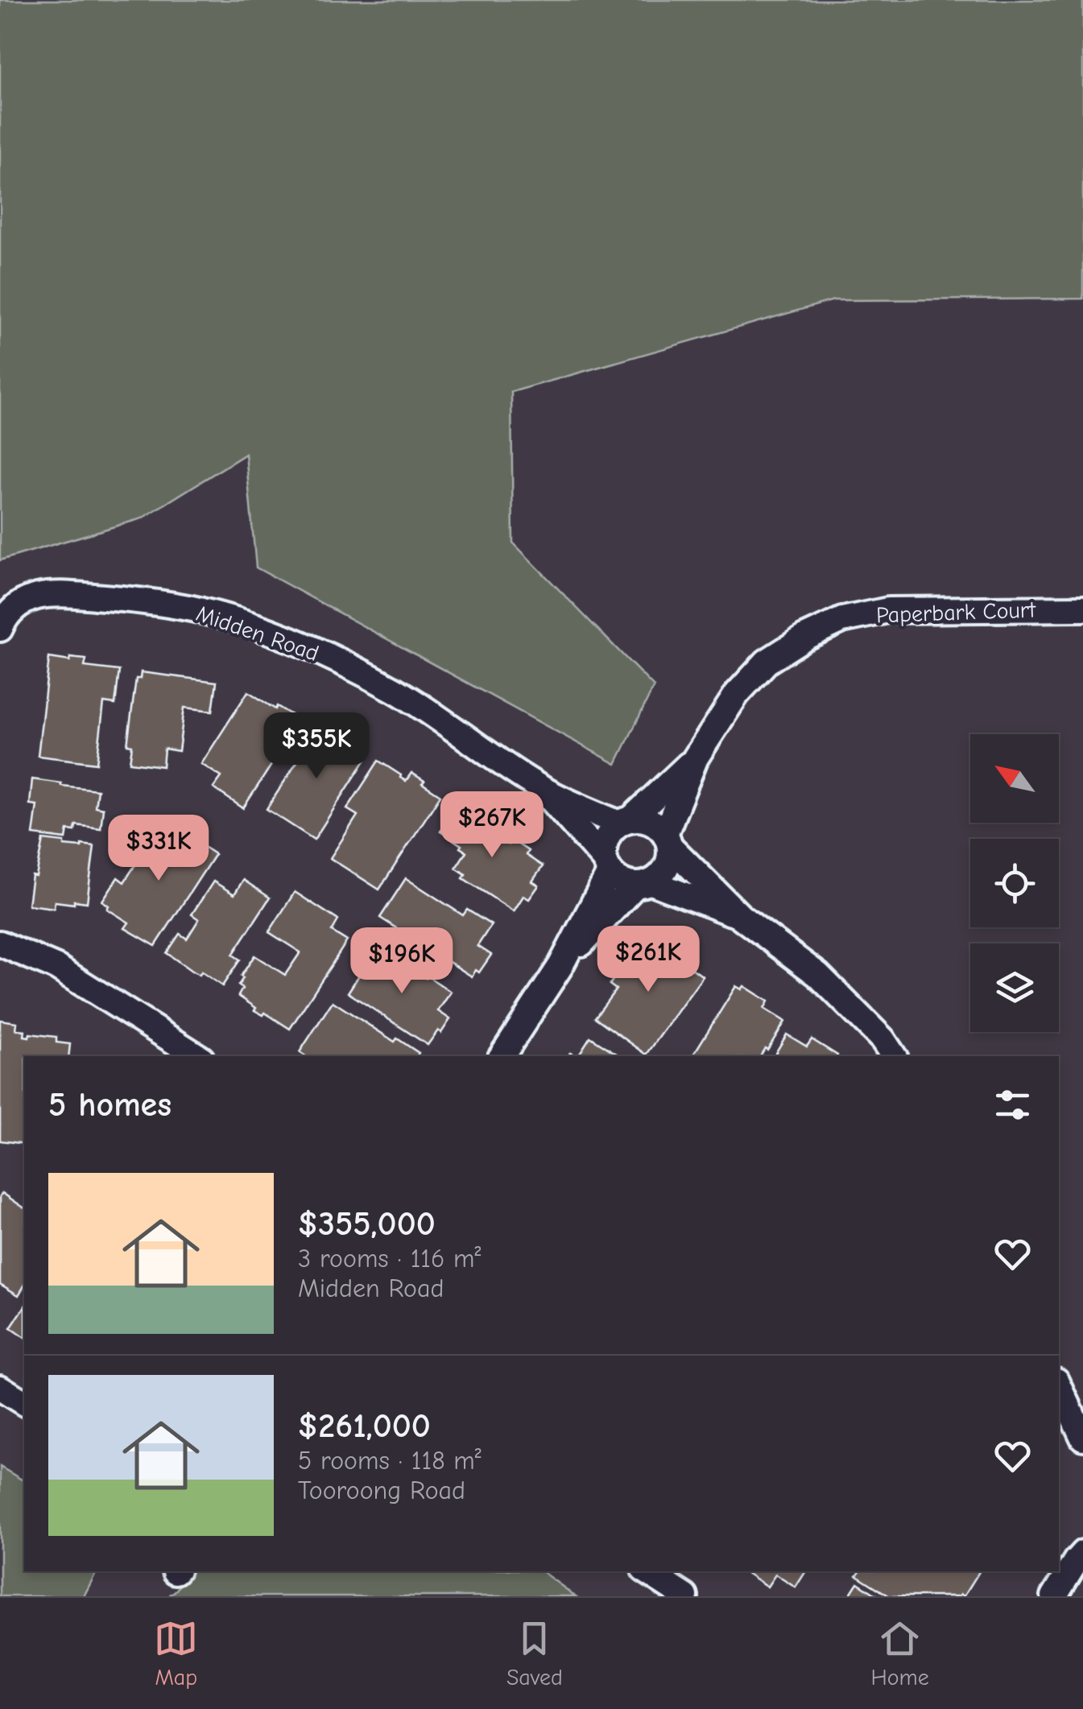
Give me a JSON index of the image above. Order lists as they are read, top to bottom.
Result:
{
  "streets": {
    "street": ["Paperbark Court", "Midden Road"]
  },
  "crossings": [
    ["Paperbark Court", "Midden Road"]
  ],
  "north": "top left",
  "page": {
    "price": [
      "$355K",
      "$267K",
      "$331K",
      "$261K",
      "$196K"
    ],
    "heading": "5 homes",
    "list": [
      {
        "name": "$355,000",
        "note": "3 rooms · 116 m² · Midden Road"
      },
      {
        "name": "$261,000",
        "note": "5 rooms · 118 m² · Tooroong Road"
      }
    ],
    "tabs": ["Map", "Saved", "Home"]
  }
}
